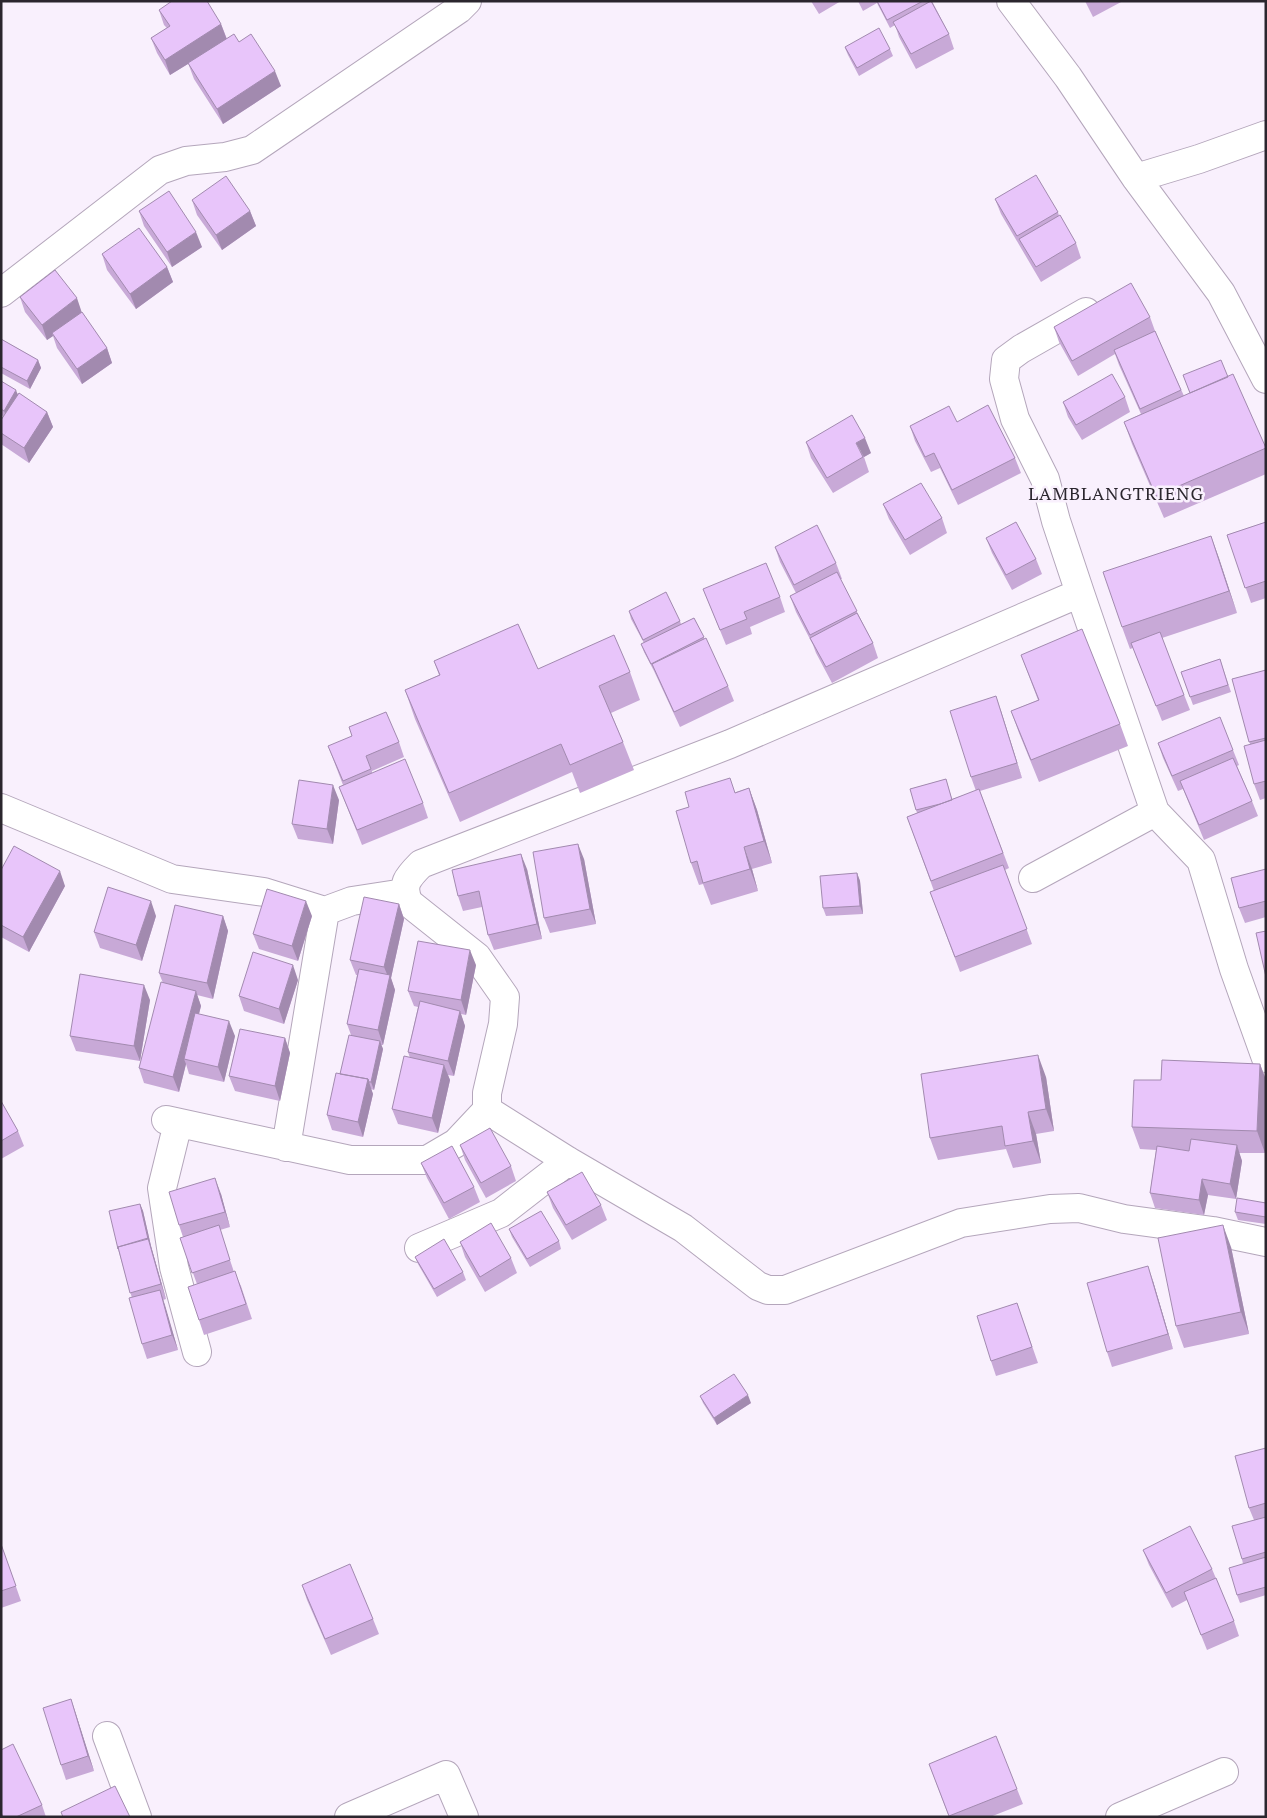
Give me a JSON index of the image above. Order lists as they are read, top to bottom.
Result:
{
  "districts": ["LAMBLANGTRIENG"]
}
